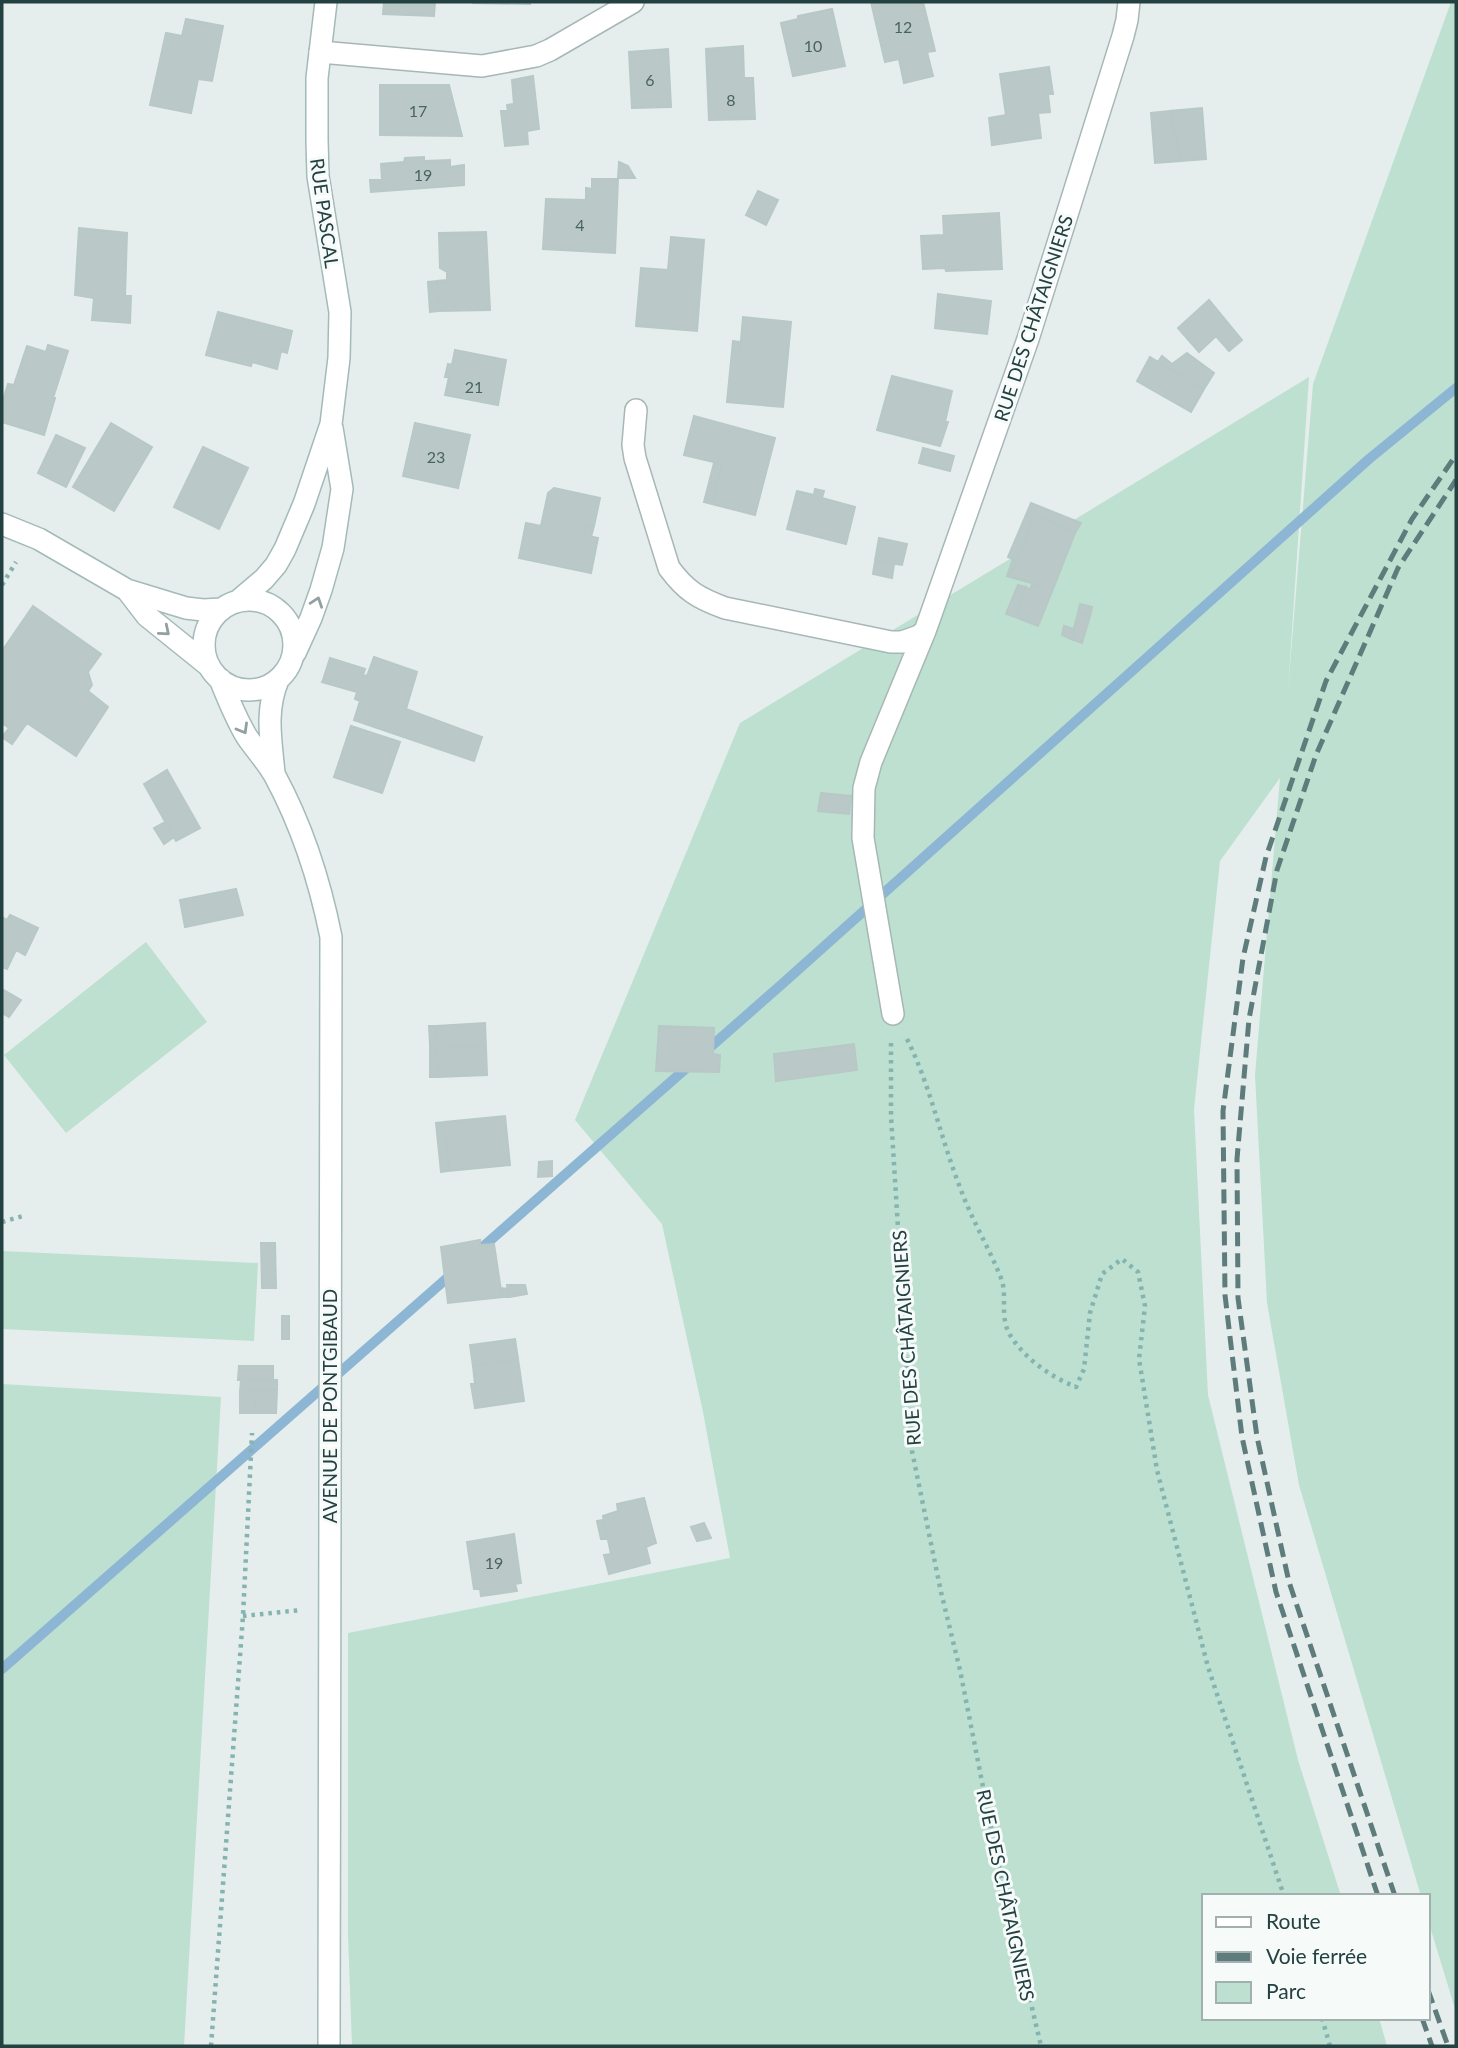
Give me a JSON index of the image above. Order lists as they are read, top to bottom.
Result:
{
  "streets": {
    "main road": ["RUE PASCAL", "RUE DES CHÂTAIGNIERS", "AVENUE DE PONTGIBAUD"]
  },
  "crossings": [
    ["RUE PASCAL", "AVENUE DE PONTGIBAUD"]
  ],
  "house_numbers": [
    "12",
    "10",
    "6",
    "8",
    "17",
    "19",
    "4",
    "21",
    "23",
    "19"
  ],
  "legend": ["Route", "Voie ferrée", "Parc"]
}
